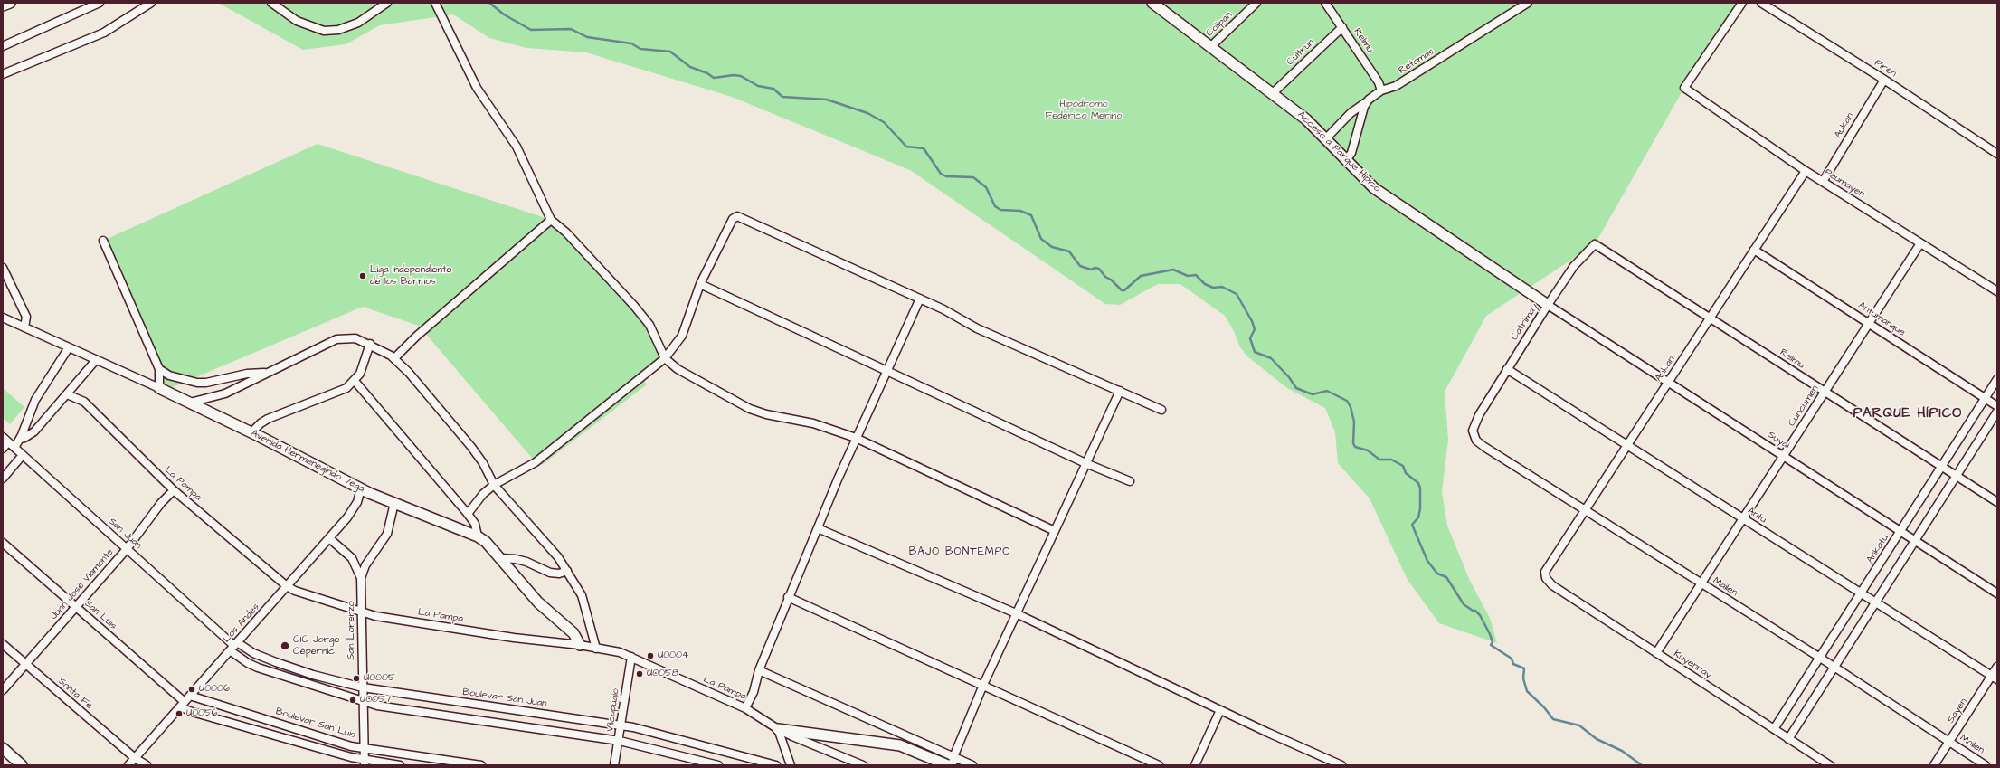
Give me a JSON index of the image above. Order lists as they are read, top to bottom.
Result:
{
  "streets": {
    "street": [
      "Colipan",
      "Relmu",
      "Cultrun",
      "Retamas",
      "Pirén",
      "Aukan",
      "Acceso a Parque Hípico",
      "Peumayen",
      "Antumanque",
      "Catrimay",
      "Cuncumen",
      "Suyai",
      "Avenida Hermenegindo Vega",
      "La Pampa",
      "Antu",
      "San Juan",
      "Ankatu",
      "Juan José Viamonte",
      "Mailen",
      "San Luis",
      "Los Andes",
      "San Lorenzo",
      "Kuyenray",
      "Santa Fe",
      "Boulevar San Juan",
      "Vilcapugio",
      "Sayen",
      "Boulevar San Luis"
    ]
  },
  "crossings": [
    ["Colipan", "Acceso a Parque Hípico"],
    ["Relmu", "Cultrun"],
    ["Relmu", "Retamas"],
    ["Relmu", "Aukan"],
    ["Relmu", "Catrimay"],
    ["Relmu", "Cuncumen"],
    ["Relmu", "Ankatu"],
    ["Cultrun", "Acceso a Parque Hípico"],
    ["Retamas", "Acceso a Parque Hípico"],
    ["Pirén", "Aukan"],
    ["Aukan", "Peumayen"],
    ["Aukan", "Antumanque"],
    ["Aukan", "Suyai"],
    ["Aukan", "Antu"],
    ["Aukan", "Mailen"],
    ["Aukan", "Kuyenray"],
    ["Acceso a Parque Hípico", "Catrimay"],
    ["Acceso a Parque Hípico", "Suyai"],
    ["Peumayen", "Cuncumen"],
    ["Antumanque", "Cuncumen"],
    ["Antumanque", "Ankatu"],
    ["Catrimay", "Suyai"],
    ["Catrimay", "Antu"],
    ["Catrimay", "Mailen"],
    ["Cuncumen", "Suyai"],
    ["Cuncumen", "Antu"],
    ["Cuncumen", "Mailen"],
    ["Cuncumen", "Kuyenray"],
    ["Suyai", "Ankatu"],
    ["Avenida Hermenegindo Vega", "La Pampa"],
    ["Avenida Hermenegindo Vega", "Los Andes"],
    ["Avenida Hermenegindo Vega", "San Lorenzo"],
    ["La Pampa", "Juan José Viamonte"],
    ["La Pampa", "Los Andes"],
    ["La Pampa", "San Lorenzo"],
    ["La Pampa", "Vilcapugio"],
    ["Antu", "Ankatu"],
    ["Antu", "Sayen"],
    ["San Juan", "Juan José Viamonte"],
    ["San Juan", "Los Andes"],
    ["San Juan", "Boulevar San Juan"],
    ["Ankatu", "Mailen"],
    ["Ankatu", "Kuyenray"],
    ["Juan José Viamonte", "San Luis"],
    ["Juan José Viamonte", "Santa Fe"],
    ["Mailen", "Sayen"],
    ["San Luis", "Los Andes"],
    ["Los Andes", "Santa Fe"],
    ["Los Andes", "Boulevar San Juan"],
    ["Los Andes", "Boulevar San Luis"],
    ["San Lorenzo", "Boulevar San Juan"],
    ["San Lorenzo", "Boulevar San Luis"],
    ["Boulevar San Juan", "Vilcapugio"]
  ],
  "districts": ["PARQUE HÍPICO", "BAJO BONTEMPO"],
  "parks": ["Hipódromo Federico Merino"],
  "places": [
    "Liga Independiente de los Barrios",
    "CIC Jorge Cépernic",
    "U0004",
    "U0058",
    "U0005",
    "U0006",
    "U0057",
    "U0056"
  ]
}
